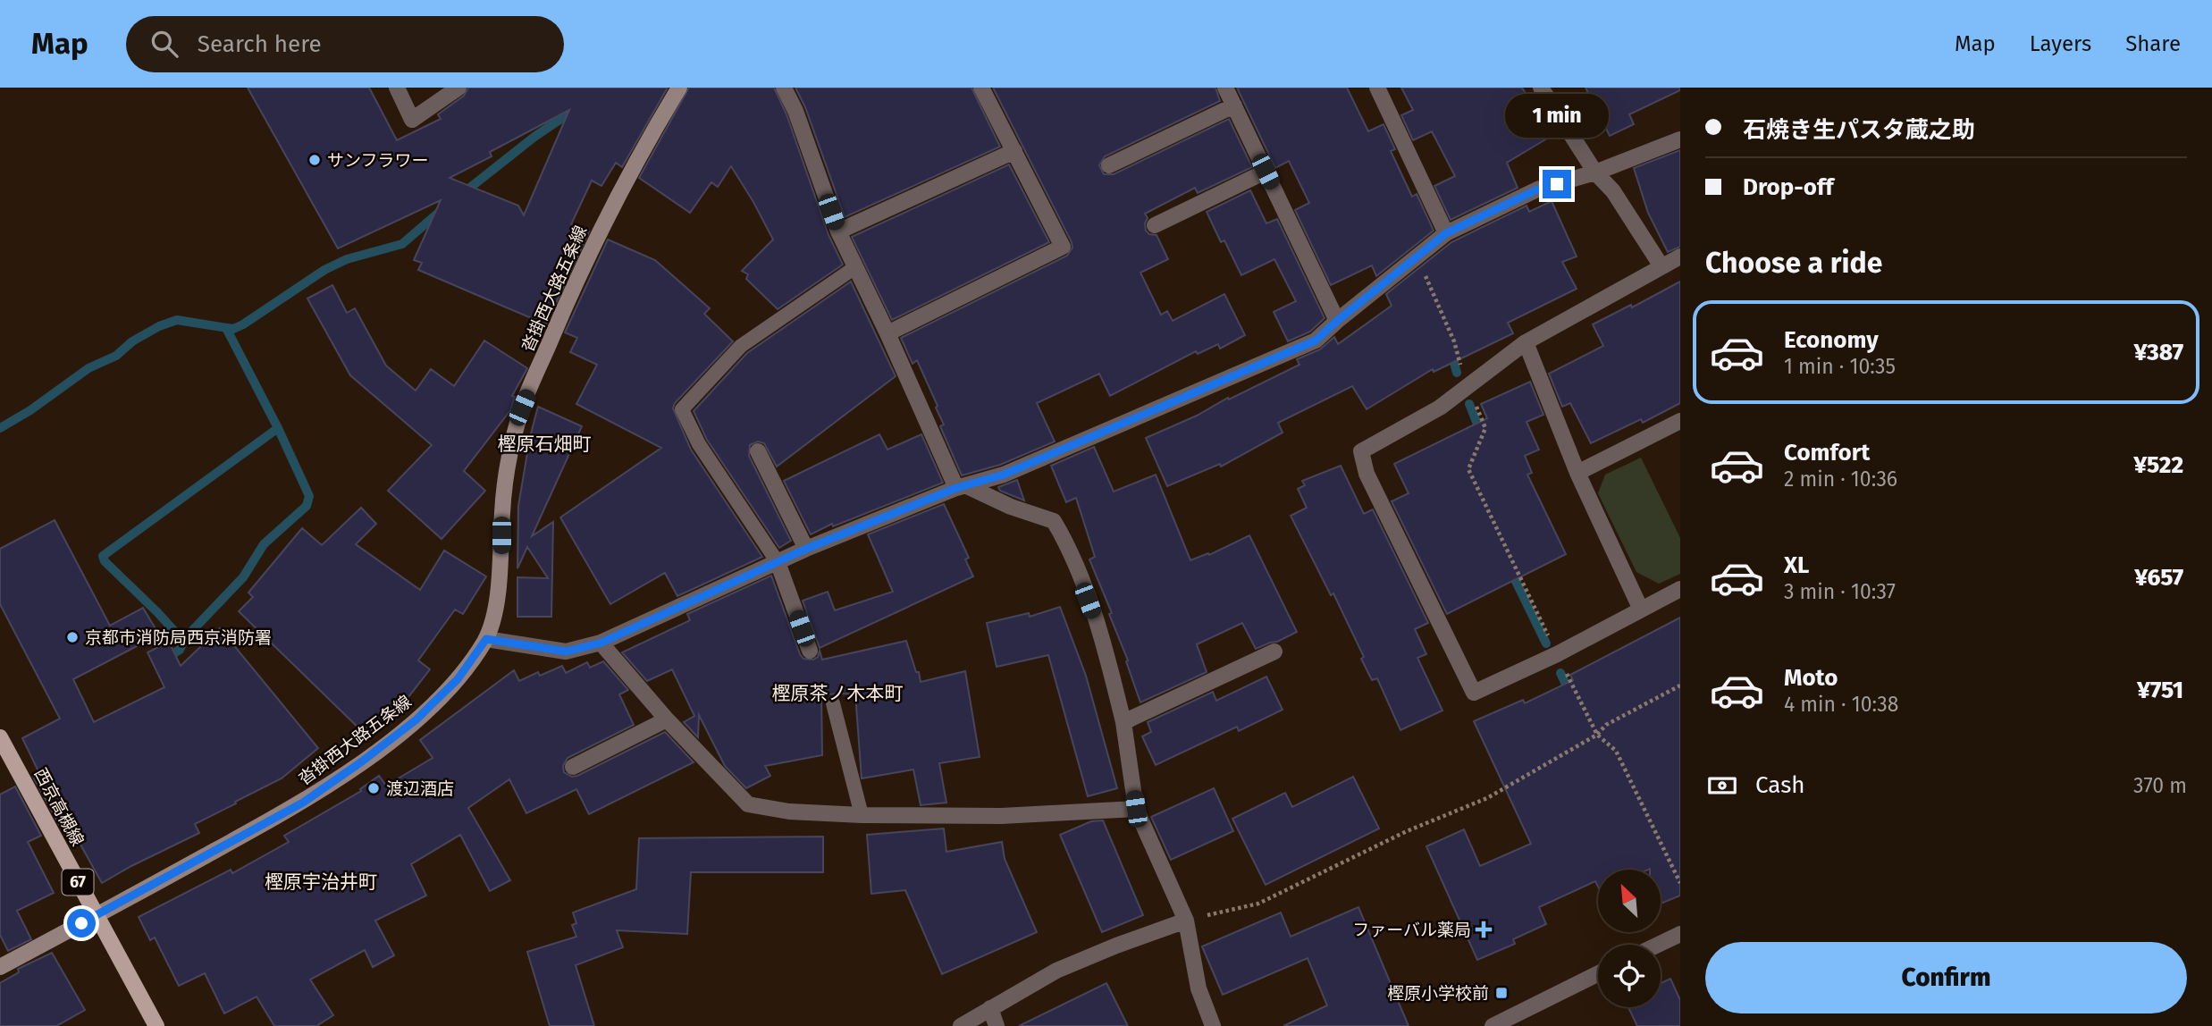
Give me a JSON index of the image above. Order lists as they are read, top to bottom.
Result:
{
  "streets": {
    "main road": ["沓掛西大路五条線", "西京高槻線", "67"]
  },
  "crossings": [
    ["沓掛西大路五条線", "西京高槻線"]
  ],
  "districts": ["樫原石畑町", "樫原茶ノ木本町", "樫原宇治井町"],
  "places": {
    "other": ["サンフラワー", "京都市消防局西京消防署", "渡辺酒店"],
    "health": ["ファーバル薬局"],
    "transit": ["樫原小学校前"]
  },
  "north": "top left",
  "page": {
    "header": "Map",
    "search": "Search here",
    "nav": ["Map", "Layers", "Share"],
    "banner": ["石焼き生パスタ蔵之助", "Drop-off"],
    "bubble": "1 min",
    "heading": "Choose a ride",
    "list": [
      {
        "name": "Economy",
        "note": "1 min · 10:35",
        "value": "¥387"
      },
      {
        "name": "Comfort",
        "note": "2 min · 10:36",
        "value": "¥522"
      },
      {
        "name": "XL",
        "note": "3 min · 10:37",
        "value": "¥657"
      },
      {
        "name": "Moto",
        "note": "4 min · 10:38",
        "value": "¥751"
      }
    ],
    "pay": ["Cash", "370 m"],
    "buttons": "Confirm"
  }
}
